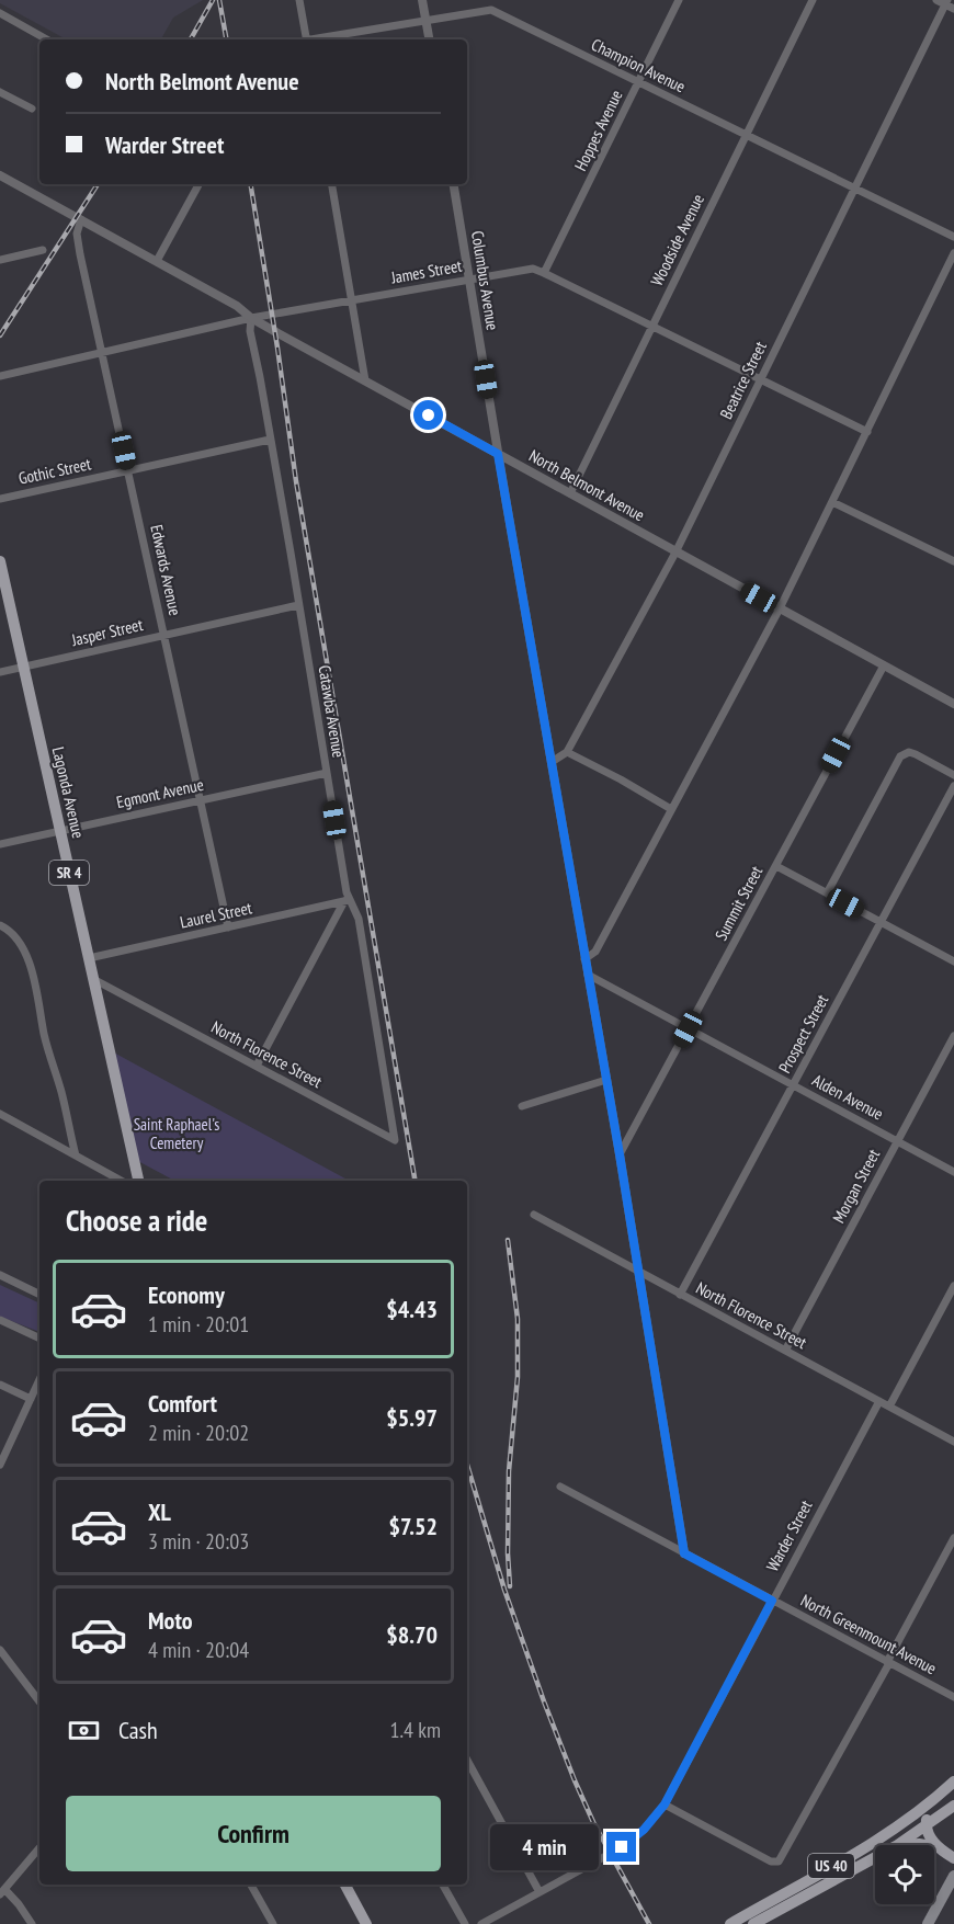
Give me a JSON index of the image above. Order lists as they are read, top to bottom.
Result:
{
  "streets": {
    "main road": ["Lagonda Avenue", "SR 4", "US 40"],
    "street": [
      "Champion Avenue",
      "Hoppes Avenue",
      "Woodside Avenue",
      "James Street",
      "Columbus Avenue",
      "Beatrice Street",
      "Gothic Street",
      "North Belmont Avenue",
      "Edwards Avenue",
      "Jasper Street",
      "Catawba Avenue",
      "Egmont Avenue",
      "Summit Street",
      "Laurel Street",
      "Prospect Street",
      "North Florence Street",
      "Alden Avenue",
      "Morgan Street",
      "Warder Street",
      "North Greenmount Avenue"
    ]
  },
  "crossings": [
    ["Champion Avenue", "Hoppes Avenue"],
    ["Champion Avenue", "Woodside Avenue"],
    ["Champion Avenue", "Beatrice Street"],
    ["Hoppes Avenue", "James Street"],
    ["Woodside Avenue", "James Street"],
    ["Woodside Avenue", "North Belmont Avenue"],
    ["James Street", "Columbus Avenue"],
    ["James Street", "Beatrice Street"],
    ["James Street", "North Belmont Avenue"],
    ["James Street", "Edwards Avenue"],
    ["James Street", "Catawba Avenue"],
    ["Columbus Avenue", "North Belmont Avenue"],
    ["Columbus Avenue", "Summit Street"],
    ["Columbus Avenue", "North Florence Street"],
    ["Columbus Avenue", "Alden Avenue"],
    ["Columbus Avenue", "North Greenmount Avenue"],
    ["Beatrice Street", "North Belmont Avenue"],
    ["Gothic Street", "Edwards Avenue"],
    ["Gothic Street", "Catawba Avenue"],
    ["North Belmont Avenue", "Edwards Avenue"],
    ["North Belmont Avenue", "Catawba Avenue"],
    ["North Belmont Avenue", "Summit Street"],
    ["Edwards Avenue", "Jasper Street"],
    ["Edwards Avenue", "Egmont Avenue"],
    ["Edwards Avenue", "Laurel Street"],
    ["Jasper Street", "Catawba Avenue"],
    ["Jasper Street", "Lagonda Avenue"],
    ["Catawba Avenue", "Egmont Avenue"],
    ["Catawba Avenue", "Laurel Street"],
    ["Catawba Avenue", "North Florence Street"],
    ["Lagonda Avenue", "Egmont Avenue"],
    ["Lagonda Avenue", "Laurel Street"],
    ["Lagonda Avenue", "North Florence Street"],
    ["Summit Street", "Alden Avenue"],
    ["Prospect Street", "North Florence Street"],
    ["Prospect Street", "Alden Avenue"],
    ["North Florence Street", "Morgan Street"],
    ["North Florence Street", "Warder Street"],
    ["Alden Avenue", "Morgan Street"],
    ["Warder Street", "North Greenmount Avenue"]
  ],
  "parks": ["Saint Raphael's Cemetery"],
  "page": {
    "banner": ["North Belmont Avenue", "Warder Street"],
    "heading": "Choose a ride",
    "list": [
      {
        "name": "Economy",
        "note": "1 min · 20:01",
        "value": "$4.43"
      },
      {
        "name": "Comfort",
        "note": "2 min · 20:02",
        "value": "$5.97"
      },
      {
        "name": "XL",
        "note": "3 min · 20:03",
        "value": "$7.52"
      },
      {
        "name": "Moto",
        "note": "4 min · 20:04",
        "value": "$8.70"
      }
    ],
    "pay": ["Cash", "1.4 km"],
    "buttons": "Confirm",
    "bubble": "4 min"
  }
}
